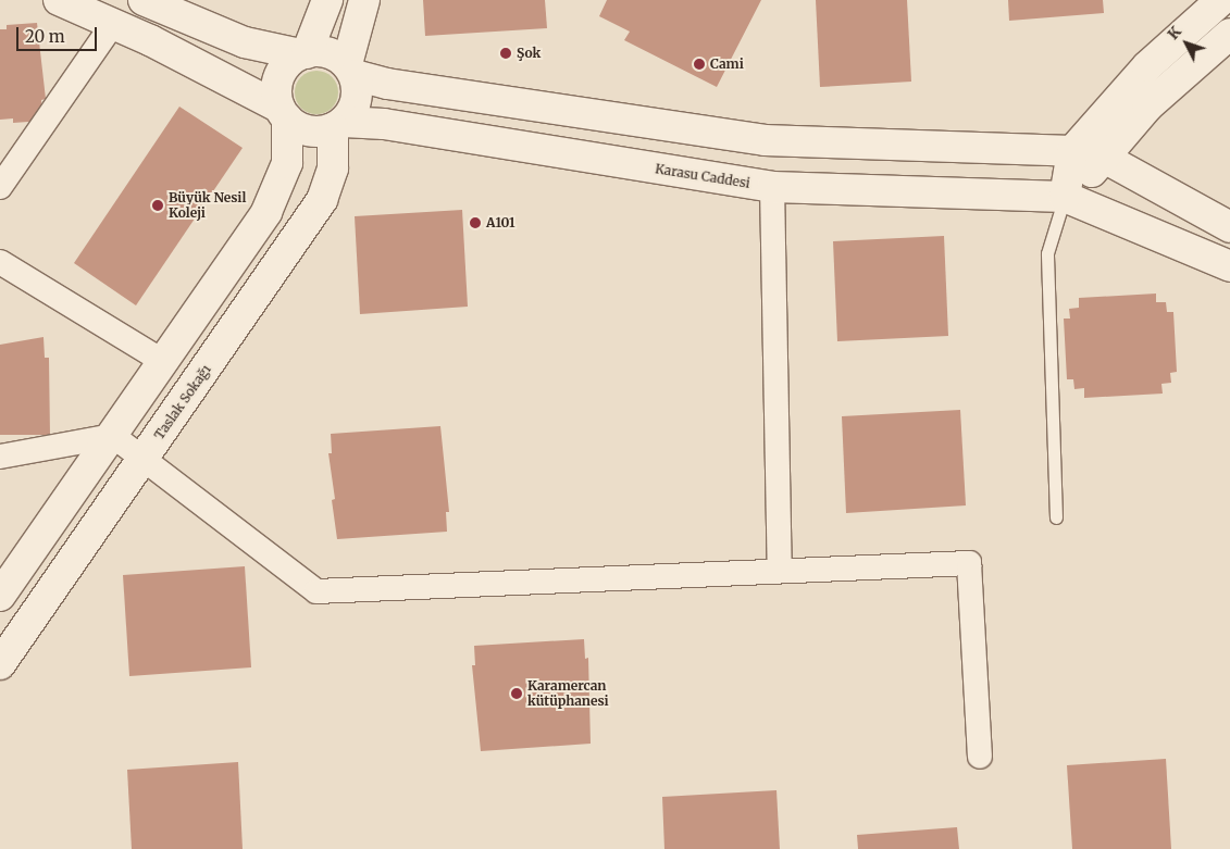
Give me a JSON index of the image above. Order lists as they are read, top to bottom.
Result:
{
  "streets": {
    "street": ["Karasu Caddesi", "Taslak Sokağı"]
  },
  "crossings": [
    ["Karasu Caddesi", "Taslak Sokağı"]
  ],
  "places": [
    "Şok",
    "Cami",
    "Büyük Nesil Koleji",
    "A101",
    "Karamercan kütüphanesi"
  ],
  "scale_bar": "20 m",
  "north": "top left"
}
